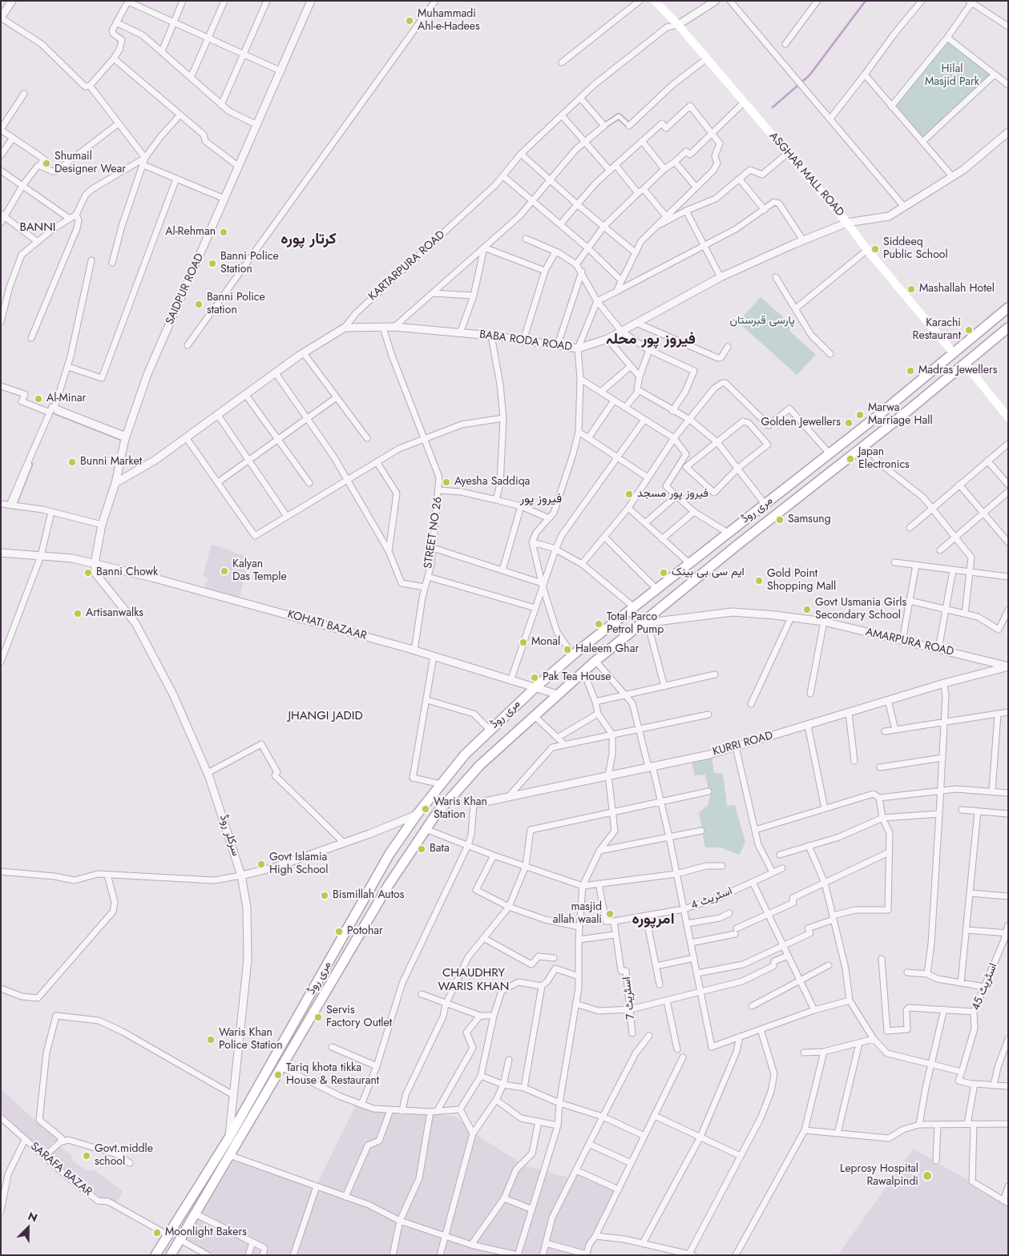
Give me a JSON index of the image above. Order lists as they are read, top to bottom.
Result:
{
  "streets": {
    "main road": ["ASGHAR MALL ROAD", "مری روڈ"],
    "street": [
      "KARTARPURA ROAD",
      "SAIDPUR ROAD",
      "BABA RODA ROAD",
      "STREET NO 26",
      "KOHATI BAZAAR",
      "AMARPURA ROAD",
      "KURRI ROAD",
      "سرکلر روڈ",
      "اسٹریٹ 4",
      "اسٹریٹ 45",
      "اسٹریٹ 7",
      "SARAFA BAZAR"
    ]
  },
  "crossings": [
    ["ASGHAR MALL ROAD", "KARTARPURA ROAD"],
    ["ASGHAR MALL ROAD", "BABA RODA ROAD"],
    ["ASGHAR MALL ROAD", "مری روڈ"],
    ["KARTARPURA ROAD", "SAIDPUR ROAD"],
    ["KARTARPURA ROAD", "BABA RODA ROAD"],
    ["SAIDPUR ROAD", "KOHATI BAZAAR"],
    ["SAIDPUR ROAD", "سرکلر روڈ"],
    ["BABA RODA ROAD", "STREET NO 26"],
    ["مری روڈ", "KOHATI BAZAAR"],
    ["مری روڈ", "AMARPURA ROAD"],
    ["مری روڈ", "سرکلر روڈ"],
    ["مری روڈ", "SARAFA BAZAR"],
    ["STREET NO 26", "KOHATI BAZAAR"],
    ["KOHATI BAZAAR", "سرکلر روڈ"],
    ["AMARPURA ROAD", "KURRI ROAD"],
    ["اسٹریٹ 4", "اسٹریٹ 7"]
  ],
  "districts": [
    "BANNI",
    "کرتار پورہ",
    "فیروز پور محلہ",
    "فیروز پور",
    "JHANGI JADID",
    "امرپورہ",
    "CHAUDHRY WARIS KHAN"
  ],
  "parks": ["Hilal Masjid Park", "پارسی قبرستان"],
  "places": [
    "Muhammadi Ahl-e-Hadees",
    "Shumail Designer Wear",
    "Al-Rehman",
    "Siddeeq Public School",
    "Banni Police Station",
    "Mashallah Hotel",
    "Banni Police station",
    "Karachi Restaurant",
    "Madras Jewellers",
    "Al-Minar",
    "Marwa Marriage Hall",
    "Golden Jewellers",
    "Japan Electronics",
    "Bunni Market",
    "Ayesha Saddiqa",
    "فیروز پور مسجد",
    "Samsung",
    "Kalyan Das Temple",
    "Banni Chowk",
    "ایم سی بی بینک",
    "Gold Point Shopping Mall",
    "Govt Usmania Girls Secondary School",
    "Artisanwalks",
    "Total Parco Petrol Pump",
    "Monal",
    "Haleem Ghar",
    "Pak Tea House",
    "Waris Khan Station",
    "Bata",
    "Govt Islamia High School",
    "Bismillah Autos",
    "masjid allah waali",
    "Potohar",
    "Servis Factory Outlet",
    "Waris Khan Police Station",
    "Tariq khota tikka House & Restaurant",
    "Govt.middle school",
    "Leprosy Hospital Rawalpindi",
    "Moonlight Bakers"
  ],
  "north": "top right"
}
